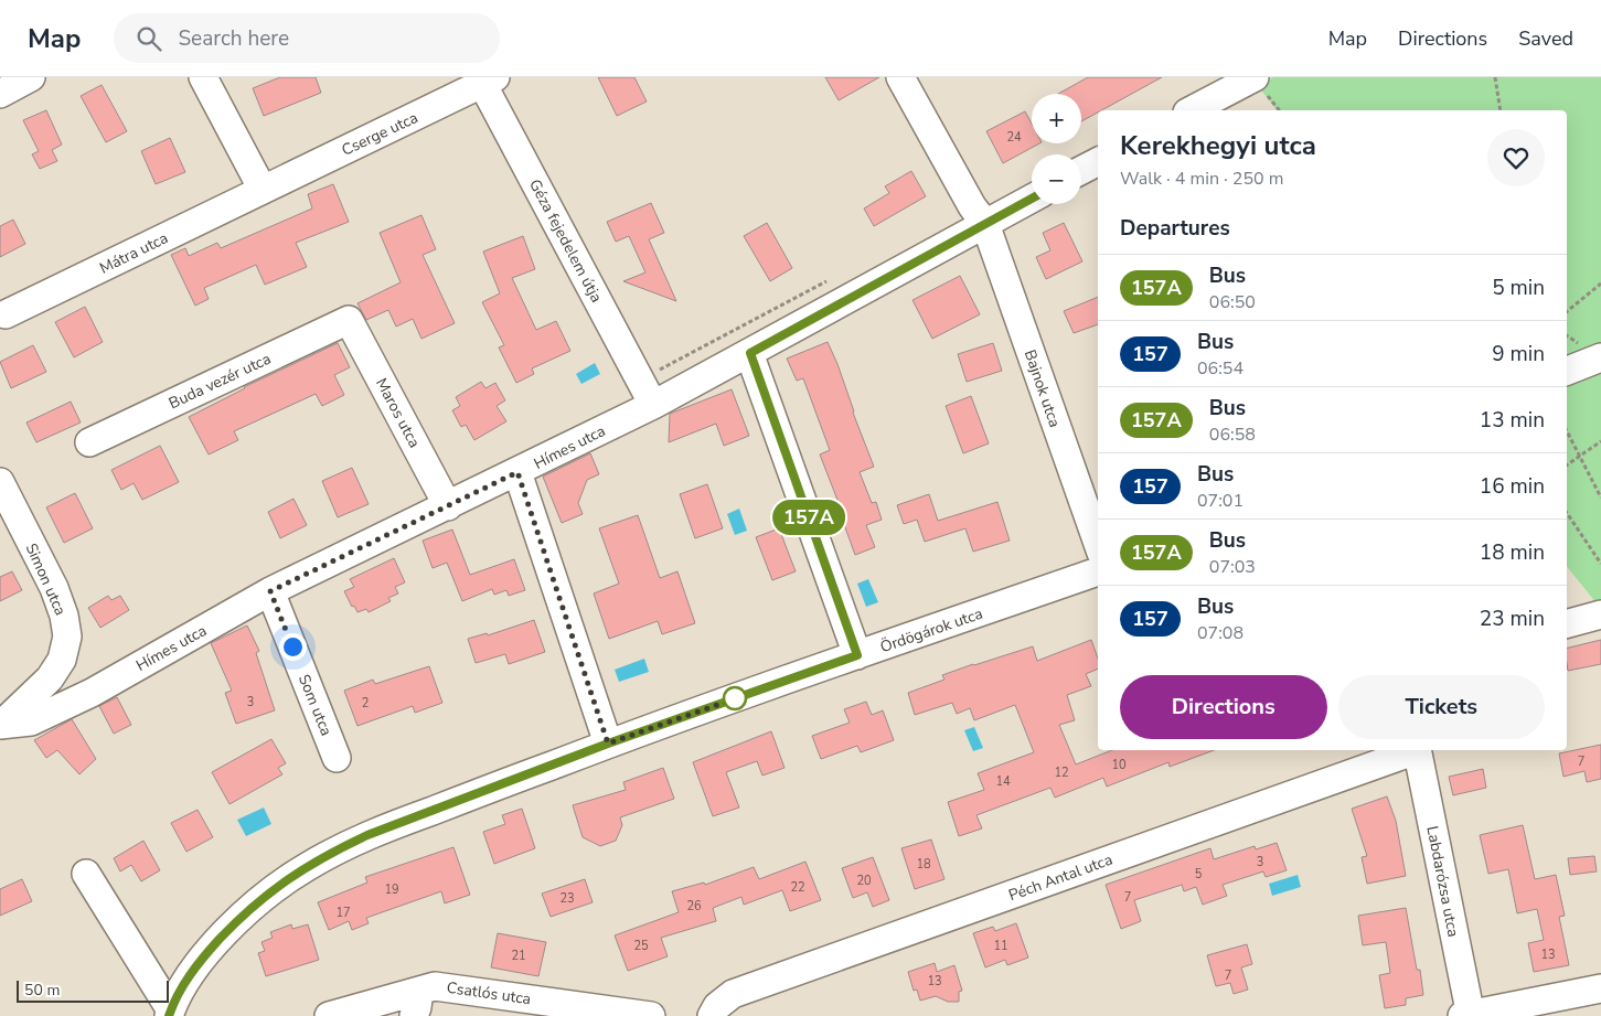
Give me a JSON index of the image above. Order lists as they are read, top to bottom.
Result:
{
  "streets": {
    "street": [
      "Cserge utca",
      "Géza fejedelem útja",
      "Mátra utca",
      "Buda vezér utca",
      "Bajnok utca",
      "Maros utca",
      "Hímes utca",
      "Simon utca",
      "Ördögárok utca",
      "Som utca",
      "Péch Antal utca",
      "Labdarózsa utca",
      "Csatlós utca"
    ]
  },
  "crossings": [
    ["Cserge utca", "Géza fejedelem útja"],
    ["Cserge utca", "Mátra utca"],
    ["Géza fejedelem útja", "Hímes utca"],
    ["Buda vezér utca", "Maros utca"],
    ["Bajnok utca", "Hímes utca"],
    ["Maros utca", "Hímes utca"],
    ["Hímes utca", "Simon utca"],
    ["Hímes utca", "Som utca"]
  ],
  "lines": ["bus line 157A"],
  "house_numbers": [
    "24",
    "3",
    "2",
    "7",
    "10",
    "12",
    "14",
    "3",
    "18",
    "5",
    "20",
    "22",
    "19",
    "7",
    "23",
    "26",
    "17",
    "25",
    "11",
    "13",
    "21",
    "7",
    "13"
  ],
  "scale_bar": "50 m",
  "page": {
    "header": "Map",
    "search": "Search here",
    "nav": ["Map", "Directions", "Saved"],
    "on_map": "157A",
    "map_buttons": ["+", "−"],
    "heading": [
      ["Kerekhegyi utca", "Walk · 4 min · 250 m"],
      "Departures"
    ],
    "list": [
      {
        "mark": "157A",
        "name": "Bus",
        "note": "06:50",
        "value": "5 min"
      },
      {
        "mark": "157",
        "name": "Bus",
        "note": "06:54",
        "value": "9 min"
      },
      {
        "mark": "157A",
        "name": "Bus",
        "note": "06:58",
        "value": "13 min"
      },
      {
        "mark": "157",
        "name": "Bus",
        "note": "07:01",
        "value": "16 min"
      },
      {
        "mark": "157A",
        "name": "Bus",
        "note": "07:03",
        "value": "18 min"
      },
      {
        "mark": "157",
        "name": "Bus",
        "note": "07:08",
        "value": "23 min"
      }
    ],
    "buttons": ["Directions", "Tickets"],
    "scale": "50 m"
  }
}
